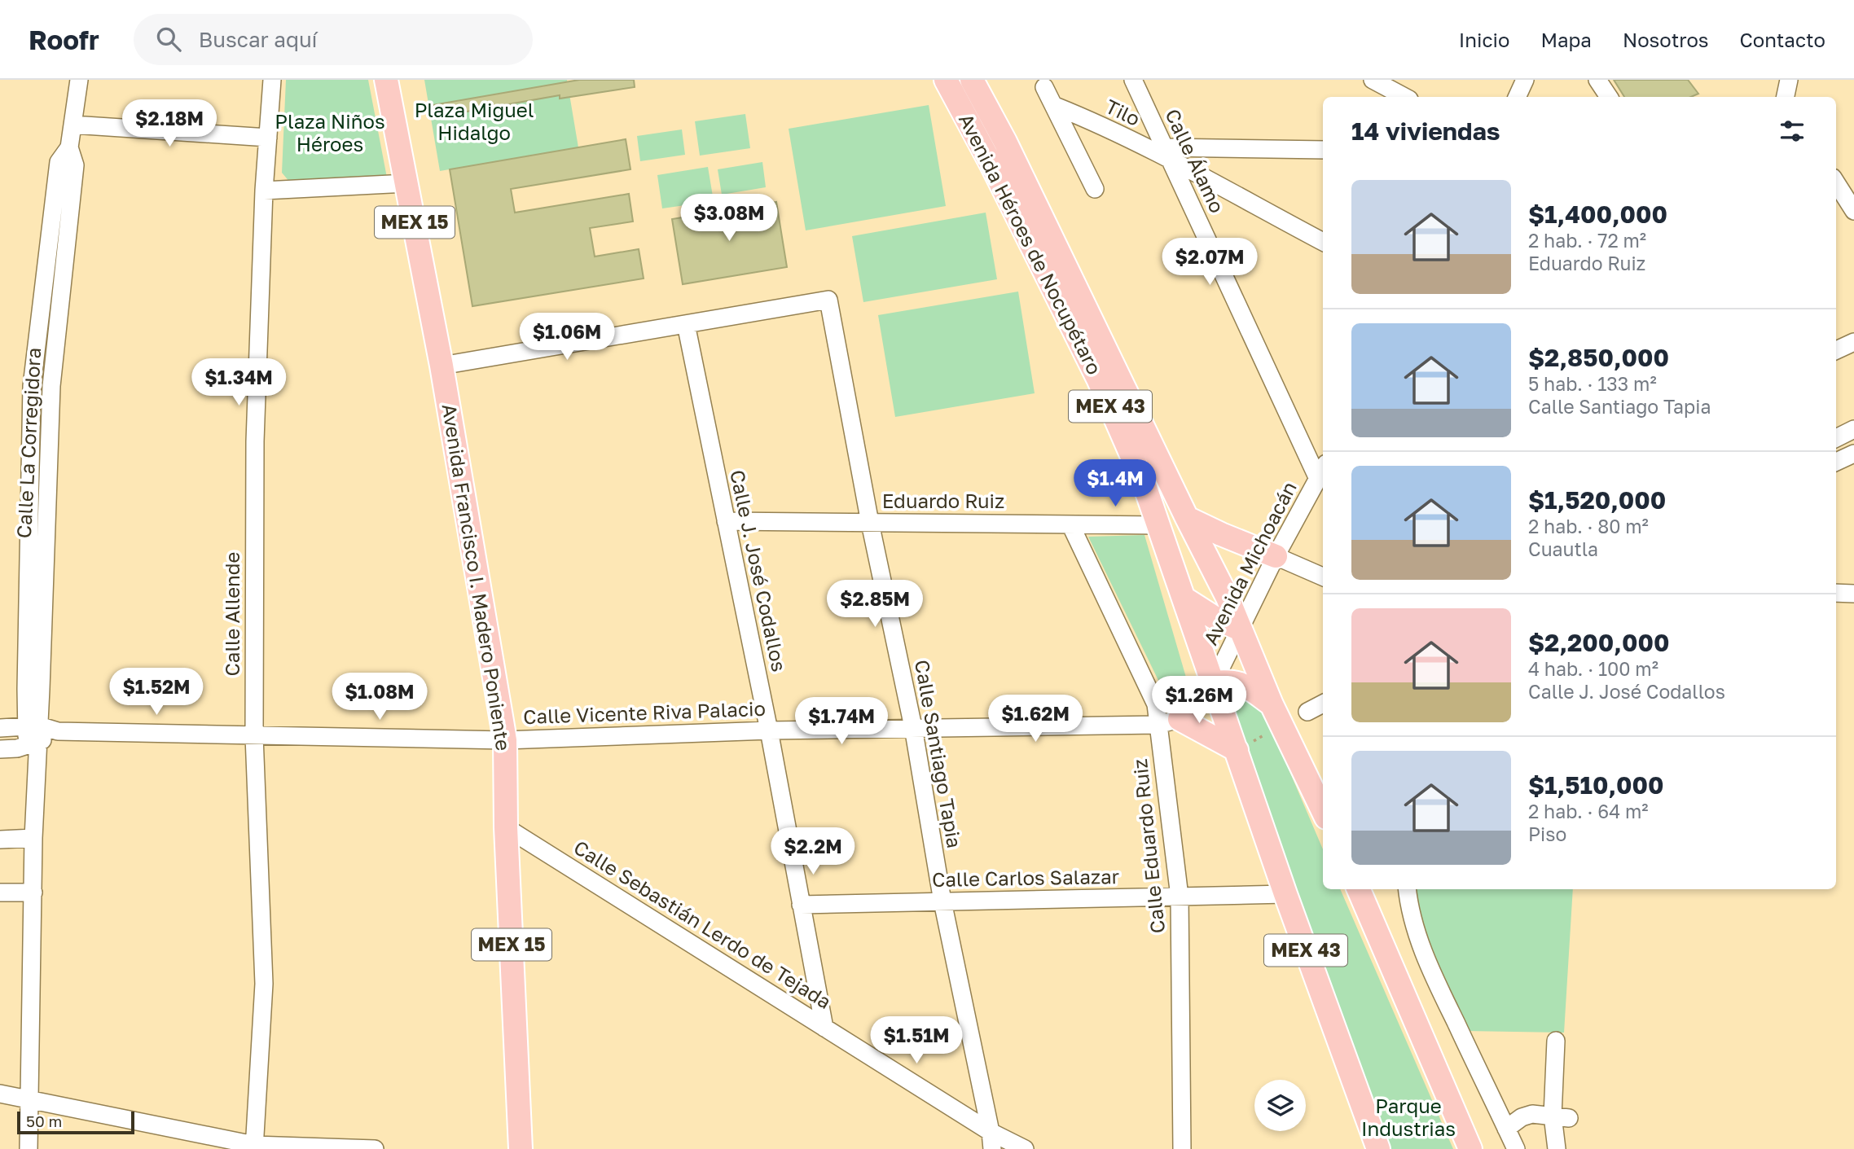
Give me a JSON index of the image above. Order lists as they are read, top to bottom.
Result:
{
  "streets": {
    "main road": [
      "MEX 15",
      "Avenida Héroes de Nocupétaro",
      "MEX 43",
      "Avenida Francisco I. Madero Poniente"
    ],
    "street": [
      "Tilo",
      "Calle Álamo",
      "Calle La Corregidora",
      "Eduardo Ruiz",
      "Avenida Michoacán",
      "Calle J. José Codallos",
      "Calle Allende",
      "Calle Vicente Riva Palacio",
      "Calle Santiago Tapia",
      "Calle Eduardo Ruiz",
      "Calle Carlos Salazar",
      "Calle Sebastián Lerdo de Tejada"
    ]
  },
  "crossings": [
    ["Tilo", "Calle Álamo"],
    ["Calle Álamo", "Avenida Michoacán"],
    ["Avenida Héroes de Nocupétaro", "Eduardo Ruiz"],
    ["Avenida Héroes de Nocupétaro", "Avenida Michoacán"],
    ["Avenida Héroes de Nocupétaro", "Calle Carlos Salazar"],
    ["Calle La Corregidora", "Calle Vicente Riva Palacio"],
    ["Eduardo Ruiz", "Calle J. José Codallos"],
    ["Eduardo Ruiz", "Calle Santiago Tapia"],
    ["Eduardo Ruiz", "Calle Eduardo Ruiz"],
    ["Calle J. José Codallos", "Calle Vicente Riva Palacio"],
    ["Calle J. José Codallos", "Calle Santiago Tapia"],
    ["Calle J. José Codallos", "Calle Carlos Salazar"],
    ["Calle J. José Codallos", "Calle Sebastián Lerdo de Tejada"],
    ["Avenida Francisco I. Madero Poniente", "Calle Vicente Riva Palacio"],
    ["Avenida Francisco I. Madero Poniente", "Calle Sebastián Lerdo de Tejada"],
    ["Calle Allende", "Calle Vicente Riva Palacio"],
    ["Calle Vicente Riva Palacio", "Calle Santiago Tapia"],
    ["Calle Vicente Riva Palacio", "Calle Eduardo Ruiz"],
    ["Calle Santiago Tapia", "Calle Carlos Salazar"],
    ["Calle Santiago Tapia", "Calle Sebastián Lerdo de Tejada"],
    ["Calle Eduardo Ruiz", "Calle Carlos Salazar"]
  ],
  "parks": ["Plaza Miguel Hidalgo", "Plaza Niños Héroes", "Parque Industrias"],
  "scale_bar": "50 m",
  "page": {
    "header": "Roofr",
    "search": "Buscar aquí",
    "nav": [
      "Inicio",
      "Mapa",
      "Nosotros",
      "Contacto"
    ],
    "heading": "14 viviendas",
    "price": [
      "$2.18M",
      "$3.08M",
      "$2.07M",
      "$1.06M",
      "$1.34M",
      "$1.4M",
      "$2.85M",
      "$1.52M",
      "$1.08M",
      "$1.26M",
      "$1.62M",
      "$1.74M",
      "$2.2M",
      "$1.51M"
    ],
    "list": [
      {
        "name": "$1,400,000",
        "note": "2 hab. · 72 m² · Eduardo Ruiz"
      },
      {
        "name": "$2,850,000",
        "note": "5 hab. · 133 m² · Calle Santiago Tapia"
      },
      {
        "name": "$1,520,000",
        "note": "2 hab. · 80 m² · Cuautla"
      },
      {
        "name": "$2,200,000",
        "note": "4 hab. · 100 m² · Calle J. José Codallos"
      },
      {
        "name": "$1,510,000",
        "note": "2 hab. · 64 m² · Piso"
      }
    ],
    "scale": "50 m"
  }
}
